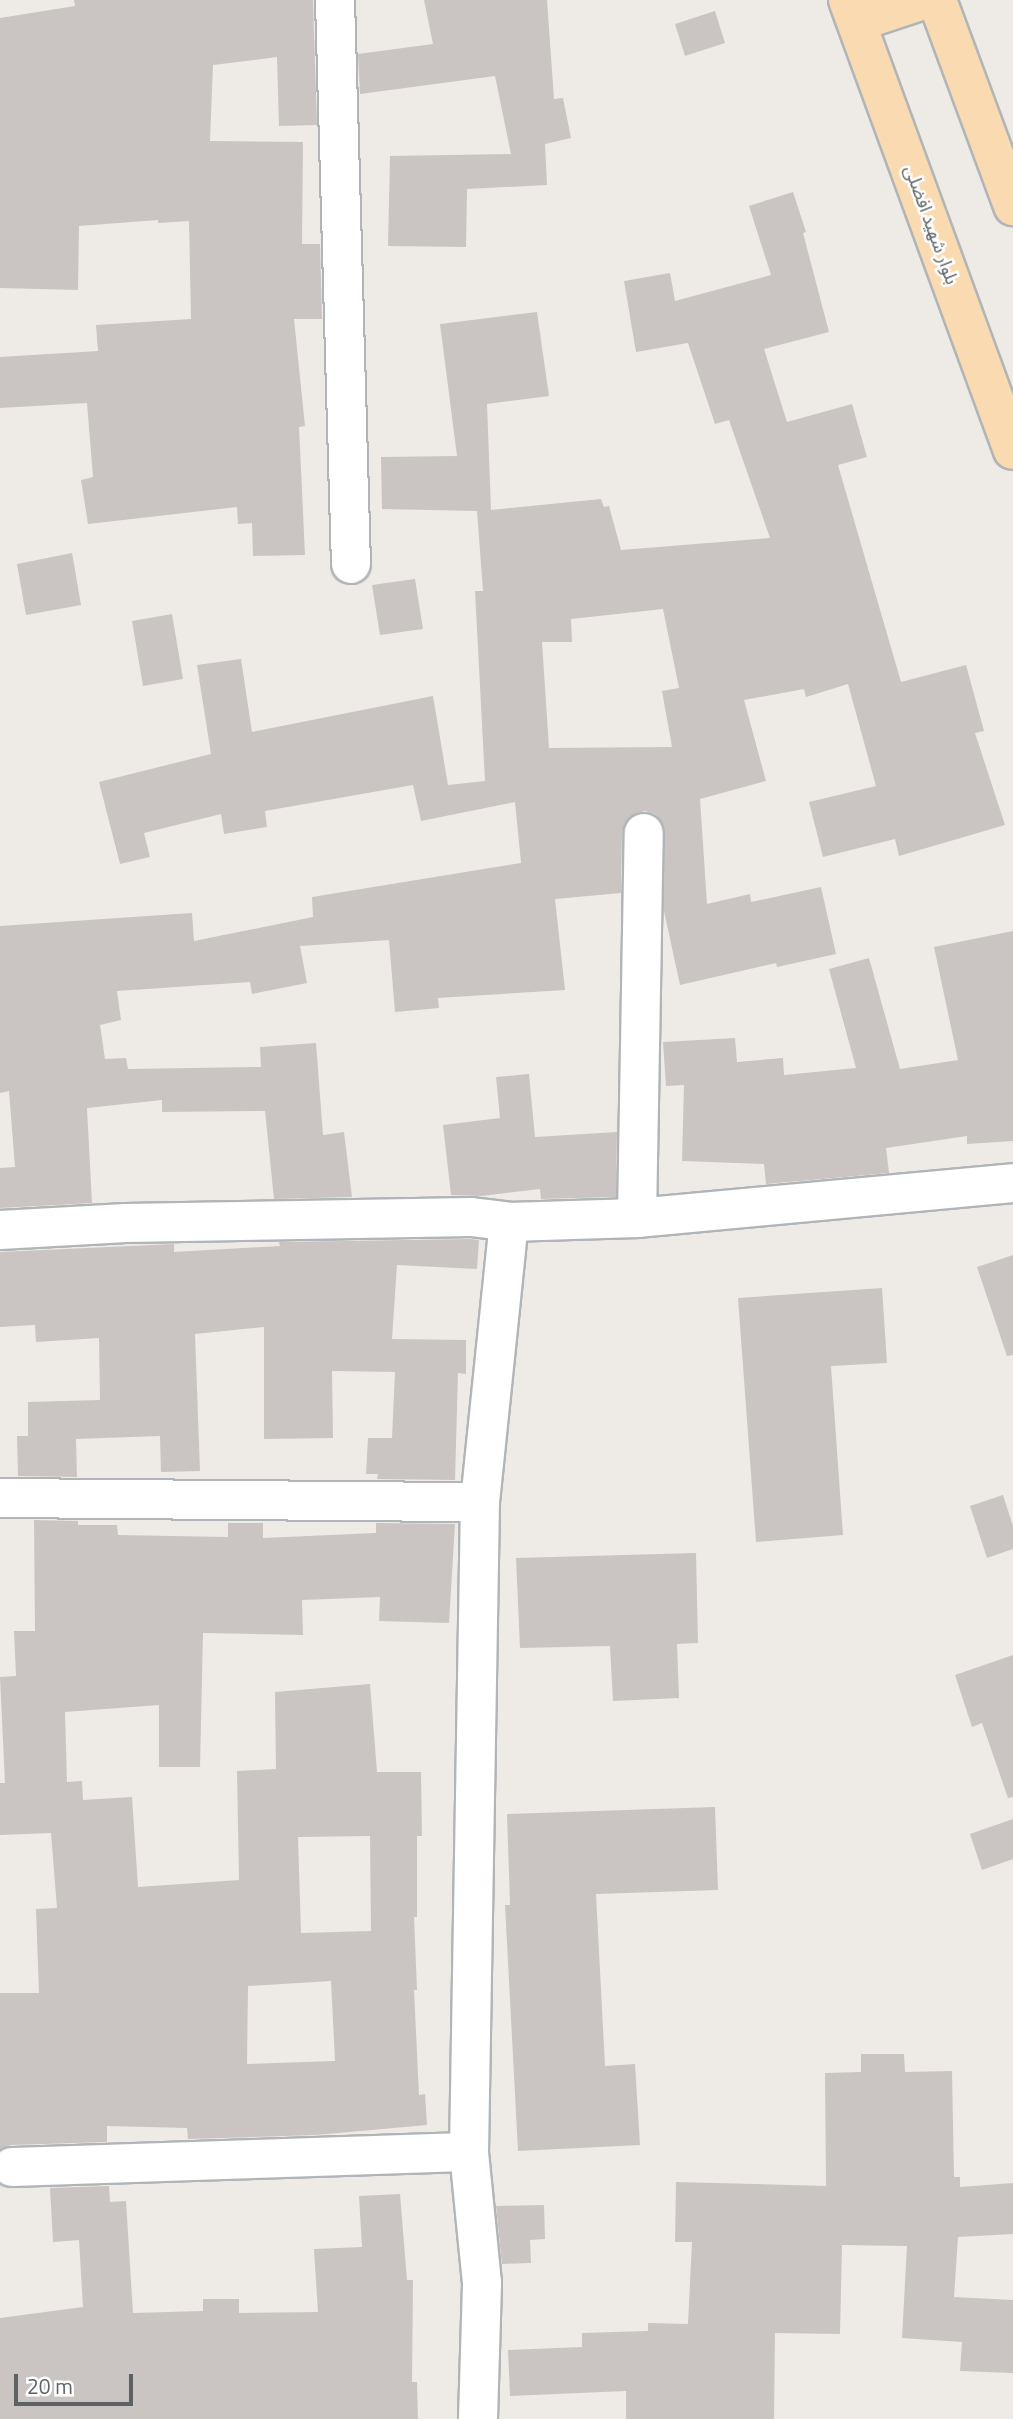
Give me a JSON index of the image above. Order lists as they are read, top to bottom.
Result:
{
  "streets": {
    "main road": ["بلوار شهید افضلی"]
  },
  "scale_bar": "20 m"
}
